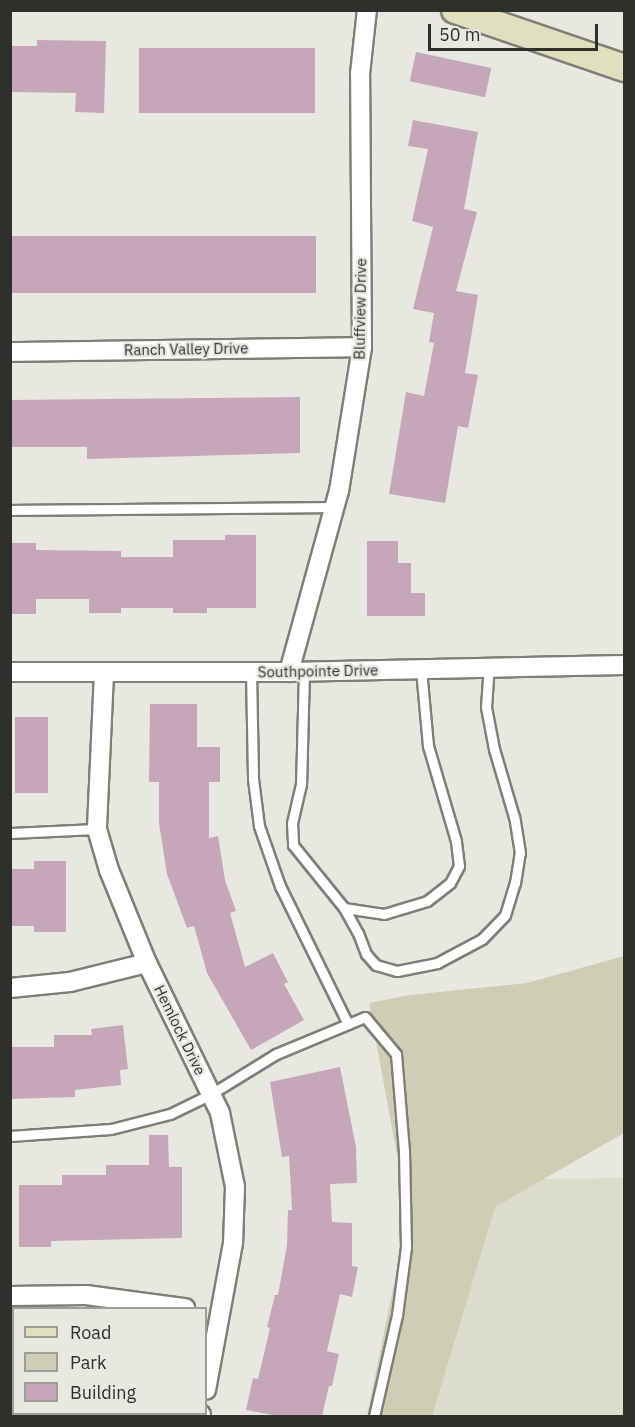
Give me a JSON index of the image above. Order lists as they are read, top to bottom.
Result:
{
  "streets": {
    "street": [
      "Bluffview Drive",
      "Ranch Valley Drive",
      "Southpointe Drive",
      "Hemlock Drive"
    ]
  },
  "crossings": [
    ["Bluffview Drive", "Ranch Valley Drive"],
    ["Bluffview Drive", "Southpointe Drive"],
    ["Southpointe Drive", "Hemlock Drive"]
  ],
  "legend": ["Road", "Park", "Building"],
  "scale_bar": "50 m"
}
